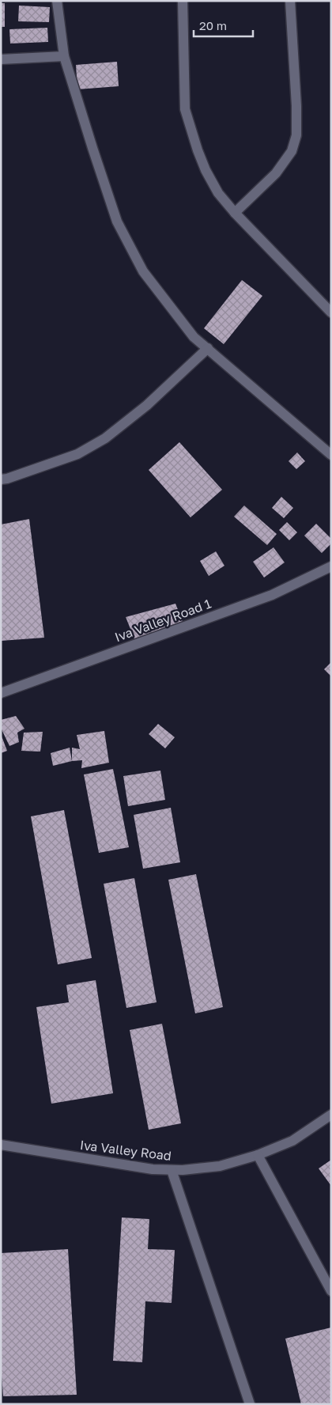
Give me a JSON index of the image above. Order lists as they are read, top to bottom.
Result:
{
  "streets": {
    "street": ["Iva Valley Road 1", "Iva Valley Road"]
  },
  "scale_bar": "20 m"
}
